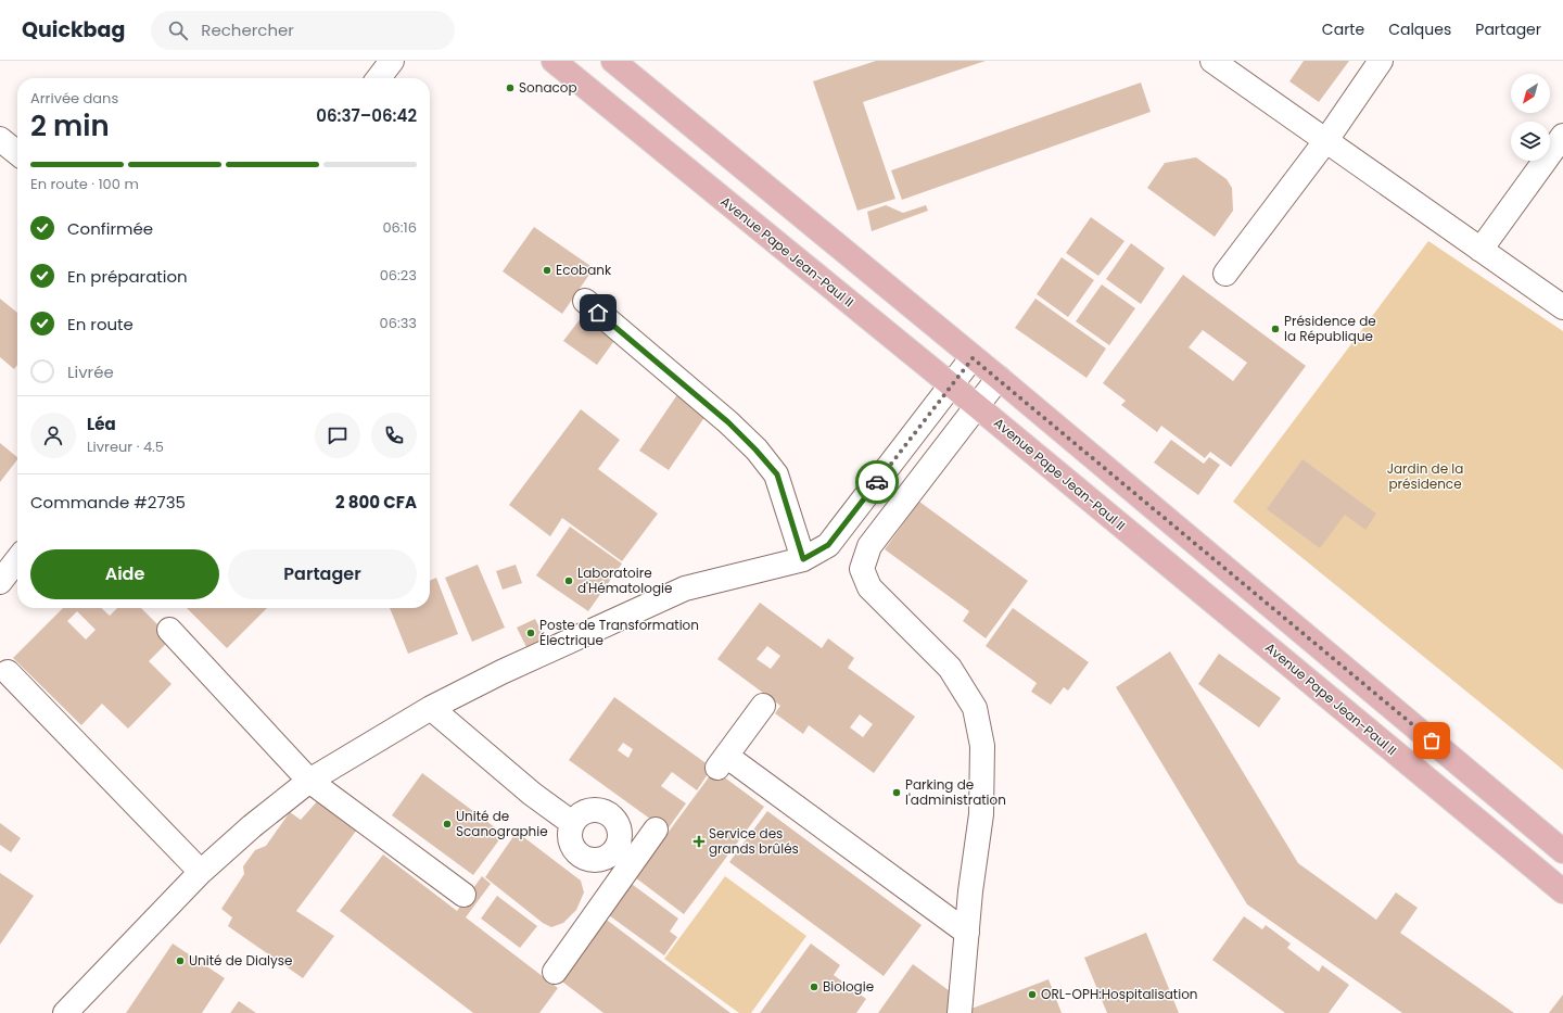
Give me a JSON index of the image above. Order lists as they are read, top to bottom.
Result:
{
  "streets": {
    "main road": ["Avenue Pape Jean-Paul II"]
  },
  "parks": ["Jardin de la présidence"],
  "places": {
    "other": [
      "Sonacop",
      "Ecobank",
      "Présidence de la République",
      "Laboratoire d'Hématologie",
      "Poste de Transformation Électrique",
      "Parking de l'administration",
      "Unité de Scanographie",
      "Unité de Dialyse",
      "Biologie",
      "ORL-OPH:Hospitalisation"
    ],
    "health": ["Service des grands brûlés"]
  },
  "north": "bottom left",
  "page": {
    "header": "Quickbag",
    "search": "Rechercher",
    "nav": ["Carte", "Calques", "Partager"],
    "heading": ["2 min", "Arrivée dans", "06:37–06:42"],
    "panel": [
      "Léa",
      "Livreur · 4.5",
      "Commande #2735",
      "2 800 CFA"
    ],
    "bar": "En route · 100 m",
    "list": [
      ["Confirmée", "06:16"],
      ["En préparation", "06:23"],
      ["En route", "06:33"],
      "Livrée"
    ],
    "buttons": ["Aide", "Partager"]
  }
}
